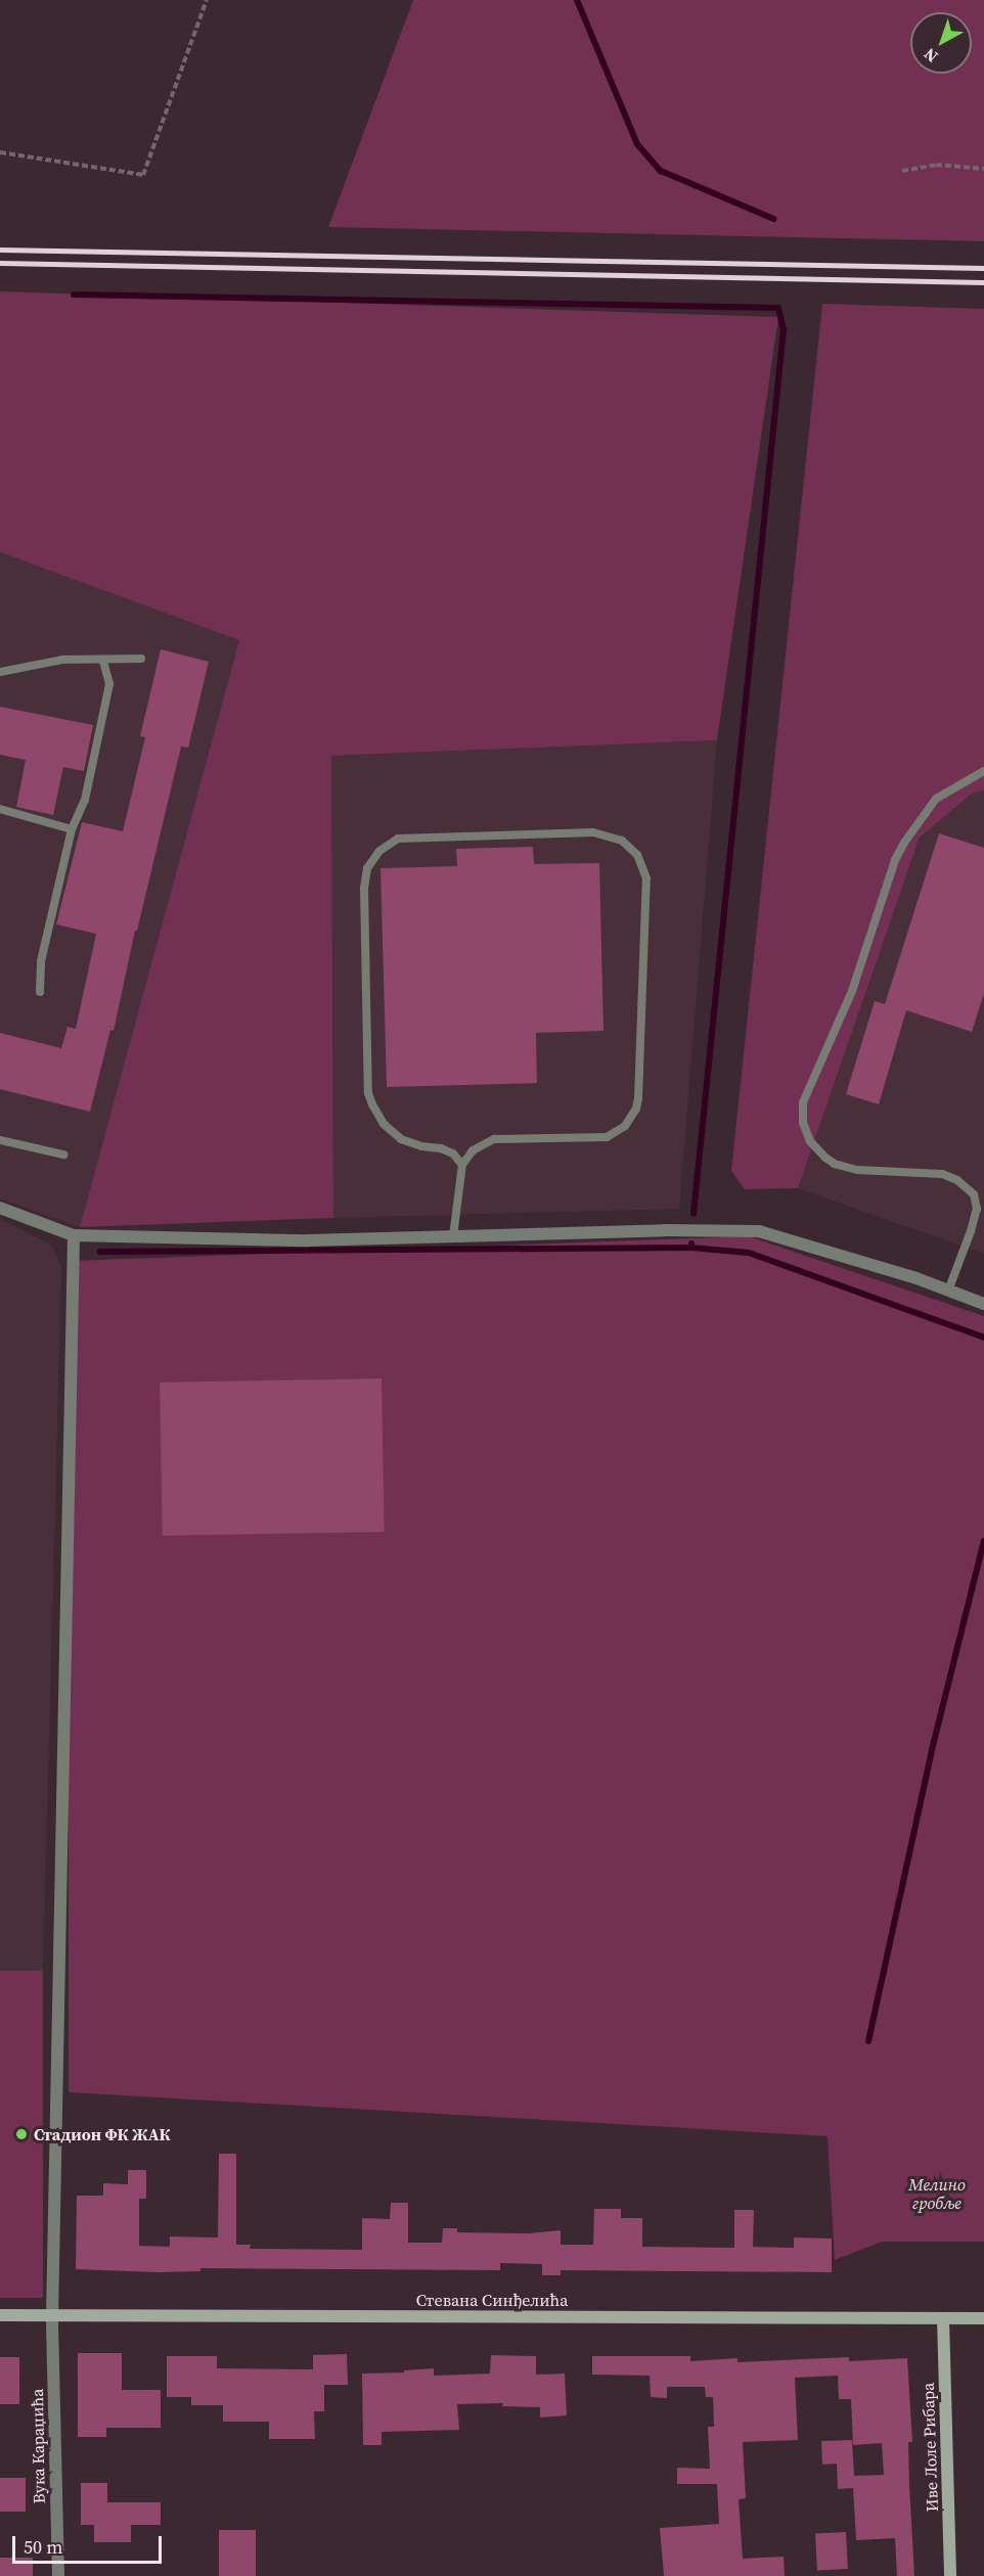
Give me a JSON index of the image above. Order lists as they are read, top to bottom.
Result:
{
  "streets": {
    "street": ["Стевана Синђелића", "Вука Караџића", "Иве Лоле Рибара"]
  },
  "crossings": [
    ["Стевана Синђелића", "Вука Караџића"],
    ["Стевана Синђелића", "Иве Лоле Рибара"]
  ],
  "parks": ["Мелино гробље"],
  "places": ["Стадион ФК ЖАК"],
  "scale_bar": "50 m",
  "north": "bottom left"
}
